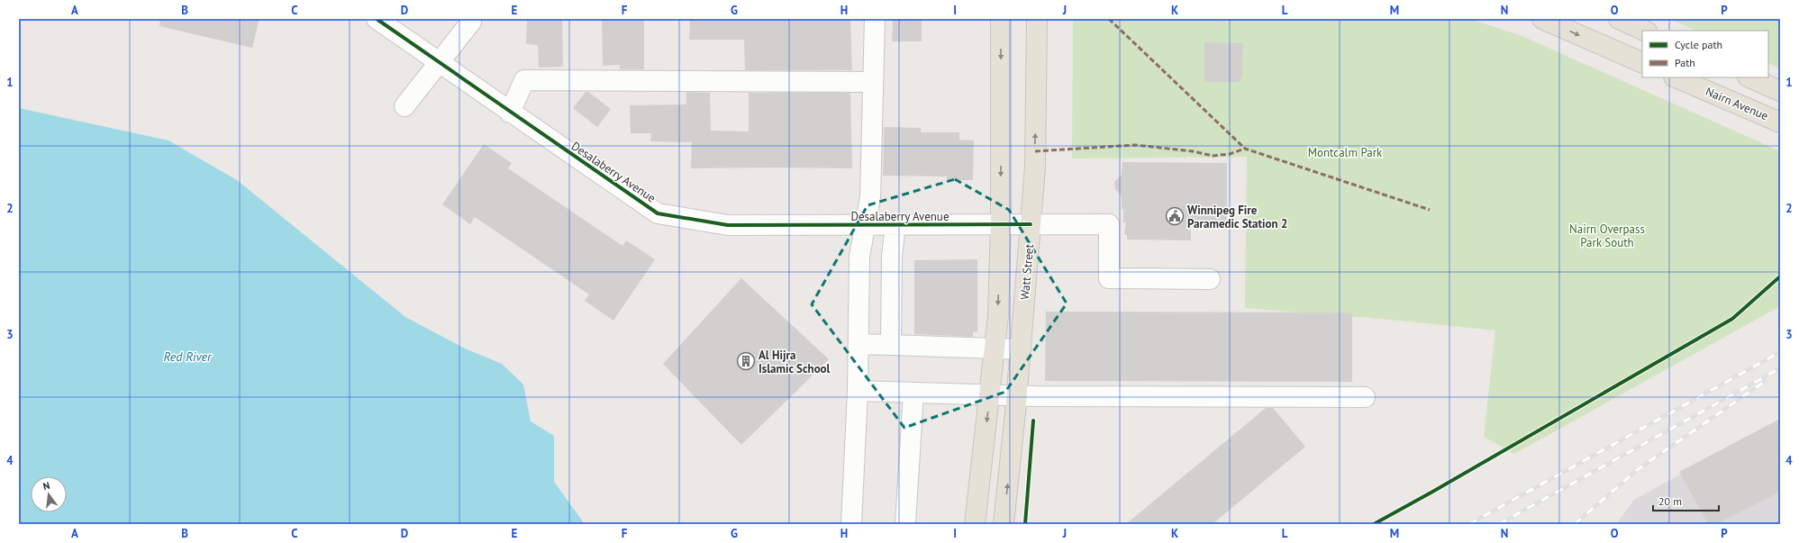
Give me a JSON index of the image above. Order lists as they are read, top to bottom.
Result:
{
  "streets": {
    "main road": ["Nairn Avenue", "Watt Street"],
    "street": ["Desalaberry Avenue"]
  },
  "crossings": [
    ["Desalaberry Avenue", "Watt Street"]
  ],
  "water": ["Red River"],
  "parks": ["Montcalm Park", "Nairn Overpass Park South"],
  "places": {
    "public building": ["Winnipeg Fire Paramedic Station 2"],
    "building": ["Al Hijra Islamic School"]
  },
  "legend": ["Cycle path", "Path"],
  "scale_bar": "20 m",
  "north": "top",
  "grid": {
    "columns": [
      "A",
      "B",
      "C",
      "D",
      "E",
      "F",
      "G",
      "H",
      "I",
      "J",
      "K",
      "L",
      "M",
      "N",
      "O",
      "P"
    ],
    "rows": [
      "1",
      "2",
      "3",
      "4"
    ]
  }
}
